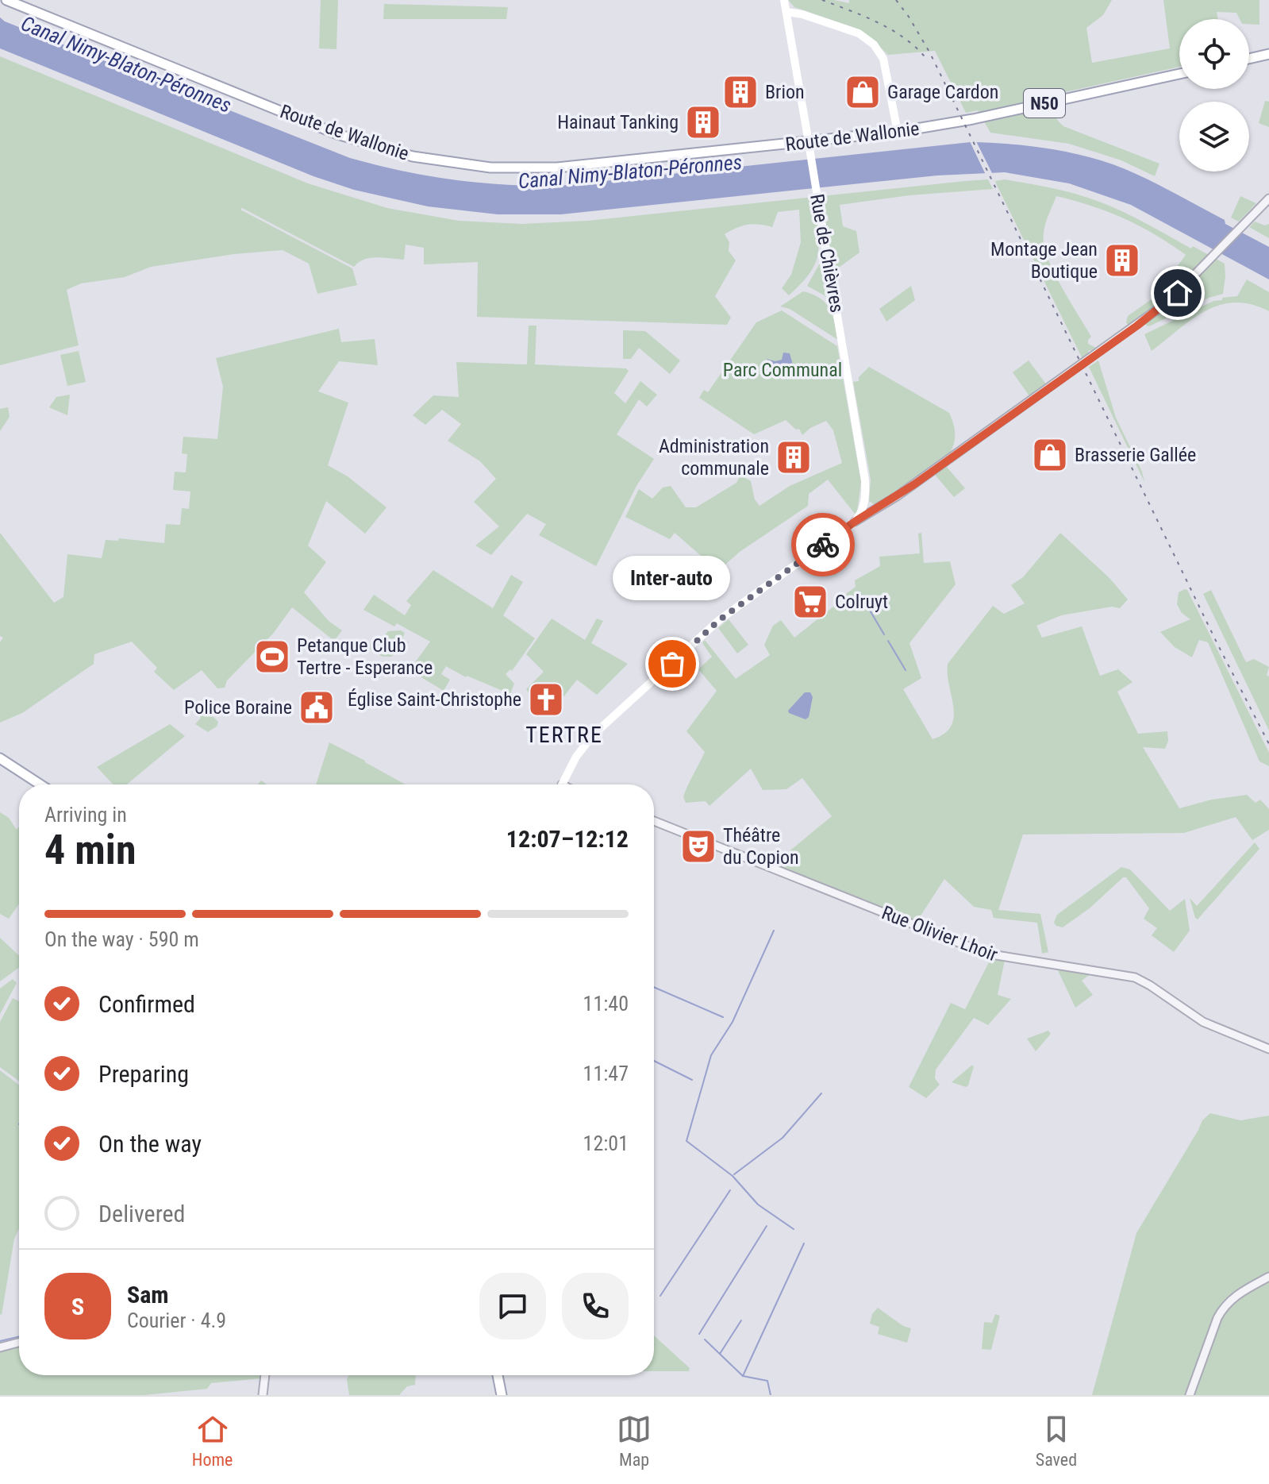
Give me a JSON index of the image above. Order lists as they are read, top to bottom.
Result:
{
  "streets": {
    "main road": ["N50", "Route de Wallonie", "Rue de Chièvres"],
    "street": ["Rue Olivier Lhoir"]
  },
  "districts": ["TERTRE"],
  "water": ["Canal Nimy-Blaton-Péronnes"],
  "parks": ["Parc Communal"],
  "places": {
    "building": [
      "Brion",
      "Hainaut Tanking",
      "Montage Jean Boutique",
      "Administration communale"
    ],
    "shop": ["Garage Cardon", "Brasserie Gallée"],
    "supermarket": ["Colruyt"],
    "sports": ["Petanque Club Tertre - Esperance"],
    "other": ["Inter-auto"],
    "church": ["Église Saint-Christophe"],
    "public building": ["Police Boraine"],
    "theatre": ["Théâtre du Copion"]
  },
  "page": {
    "bubble": "Inter-auto",
    "heading": ["4 min", "Arriving in", "12:07–12:12"],
    "panel": ["Sam", "Courier · 4.9"],
    "bar": "On the way · 590 m",
    "list": [
      ["Confirmed", "11:40"],
      ["Preparing", "11:47"],
      ["On the way", "12:01"],
      "Delivered"
    ],
    "round": "S",
    "tabs": ["Home", "Map", "Saved"]
  }
}
